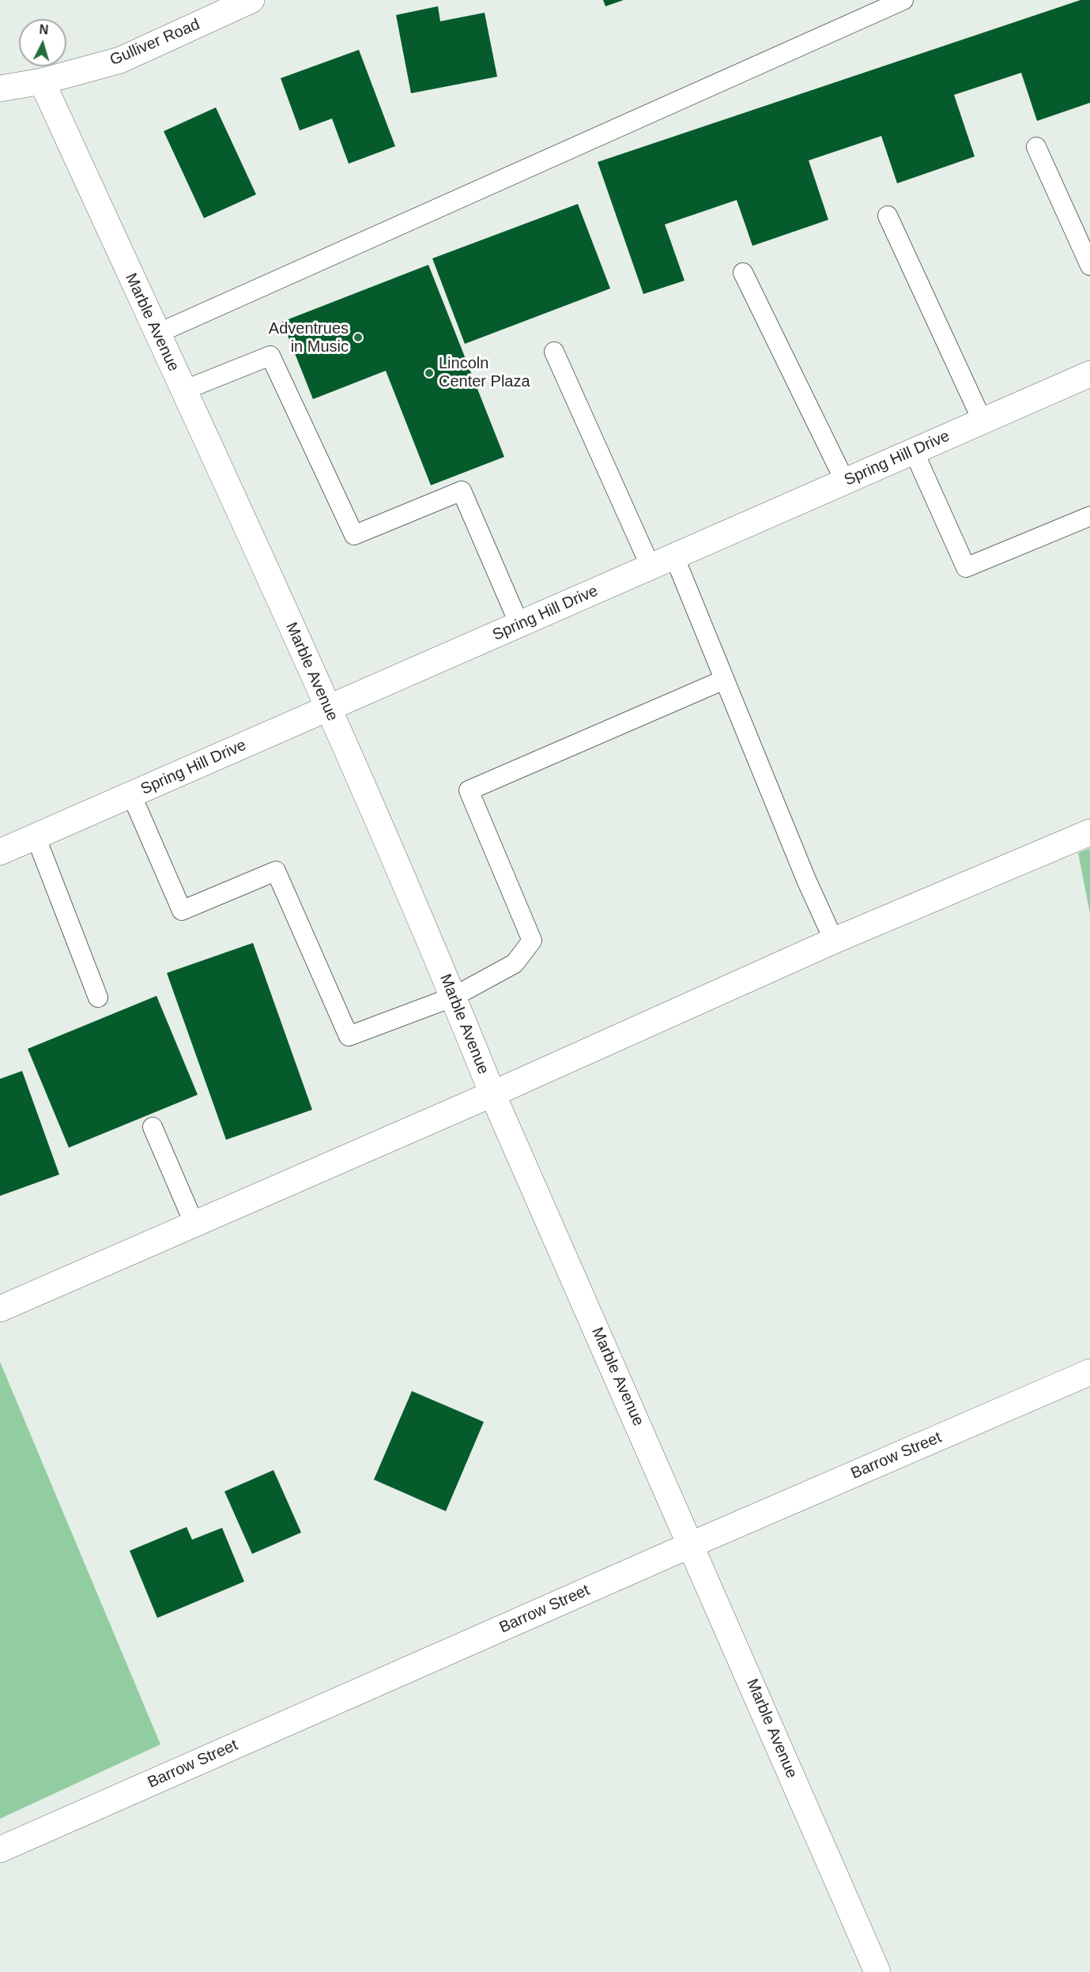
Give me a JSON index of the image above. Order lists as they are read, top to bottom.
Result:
{
  "streets": {
    "street": [
      "Gulliver Road",
      "Marble Avenue",
      "Spring Hill Drive",
      "Barrow Street"
    ]
  },
  "crossings": [
    ["Gulliver Road", "Marble Avenue"],
    ["Marble Avenue", "Spring Hill Drive"],
    ["Marble Avenue", "Barrow Street"]
  ],
  "places": ["Adventrues in Music", "Lincoln Center Plaza"],
  "north": "top"
}
